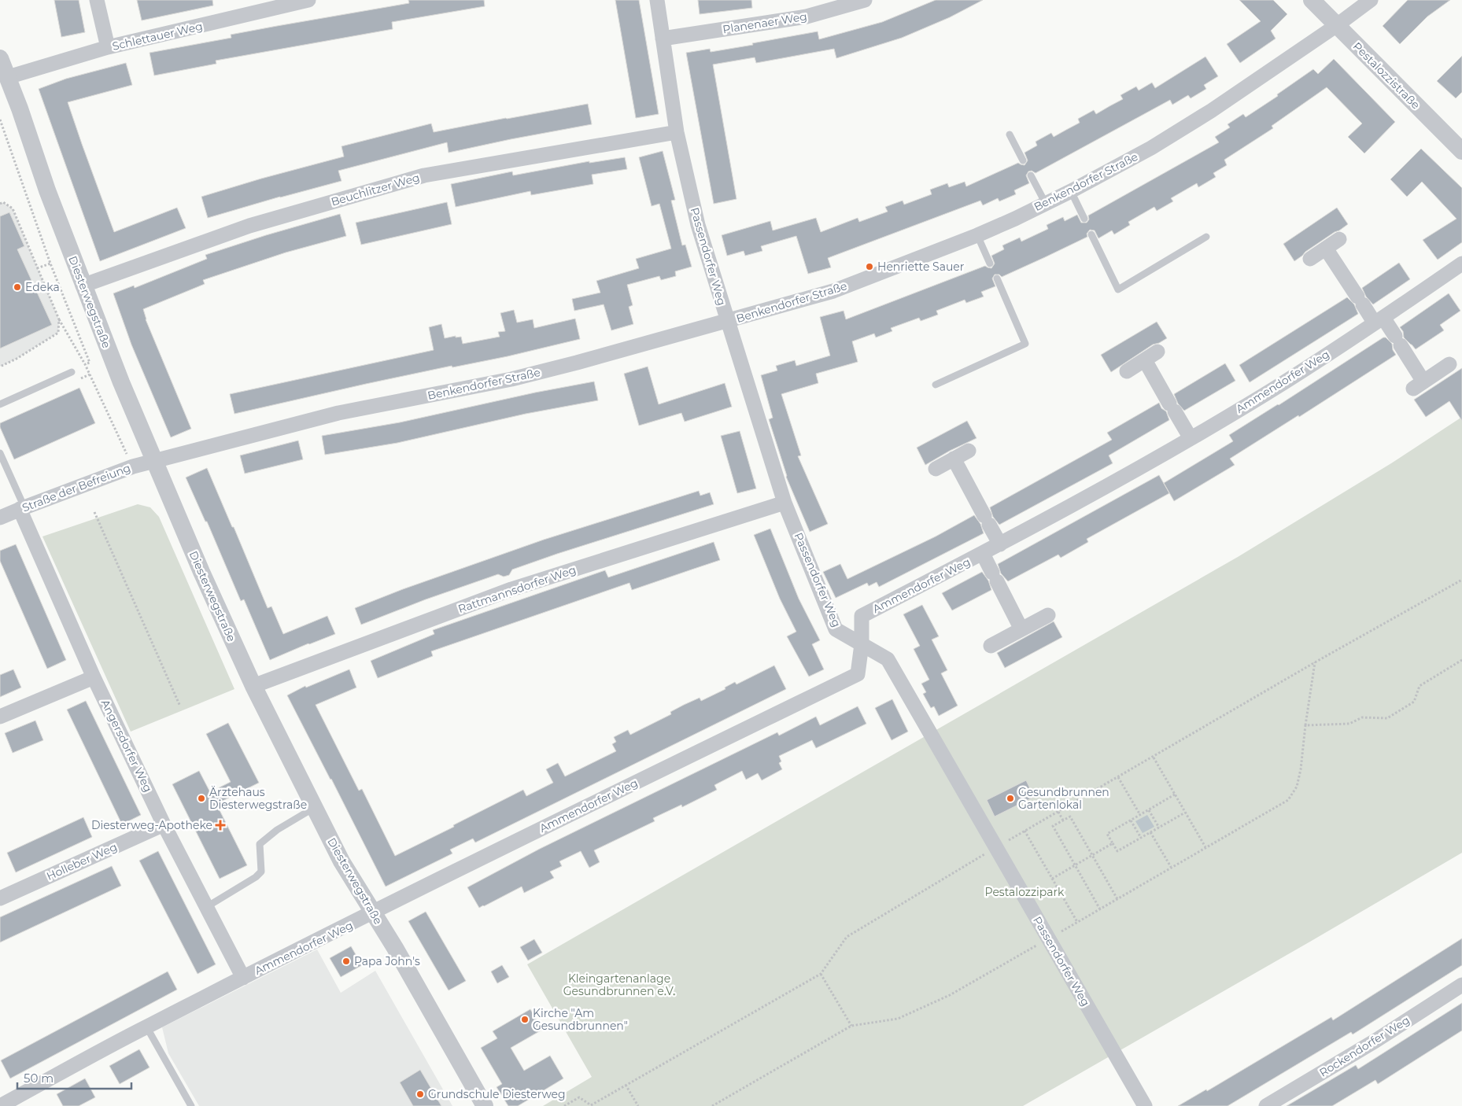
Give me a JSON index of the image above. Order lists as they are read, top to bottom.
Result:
{
  "streets": {
    "street": [
      "Planenaer Weg",
      "Schlettauer Weg",
      "Pestalozzistraße",
      "Benkendorfer Straße",
      "Beuchlitzer Weg",
      "Passendorfer Weg",
      "Diesterwegstraße",
      "Ammendorfer Weg",
      "Straße der Befreiung",
      "Rattmannsdorfer Weg",
      "Angersdorfer Weg",
      "Holleber Weg",
      "Rockendorfer Weg"
    ]
  },
  "crossings": [
    ["Planenaer Weg", "Passendorfer Weg"],
    ["Schlettauer Weg", "Diesterwegstraße"],
    ["Pestalozzistraße", "Benkendorfer Straße"],
    ["Benkendorfer Straße", "Passendorfer Weg"],
    ["Benkendorfer Straße", "Diesterwegstraße"],
    ["Benkendorfer Straße", "Straße der Befreiung"],
    ["Beuchlitzer Weg", "Passendorfer Weg"],
    ["Beuchlitzer Weg", "Diesterwegstraße"],
    ["Passendorfer Weg", "Ammendorfer Weg"],
    ["Passendorfer Weg", "Rattmannsdorfer Weg"],
    ["Diesterwegstraße", "Ammendorfer Weg"],
    ["Diesterwegstraße", "Straße der Befreiung"],
    ["Diesterwegstraße", "Rattmannsdorfer Weg"],
    ["Ammendorfer Weg", "Angersdorfer Weg"],
    ["Straße der Befreiung", "Angersdorfer Weg"],
    ["Angersdorfer Weg", "Holleber Weg"]
  ],
  "parks": ["Pestalozzipark", "Kleingartenanlage Gesundbrunnen e.V."],
  "places": {
    "other": [
      "Henriette Sauer",
      "Edeka",
      "Ärztehaus Diesterwegstraße",
      "Gesundbrunnen Gartenlokal",
      "Papa John's",
      "Kirche \"Am Gesundbrunnen\"",
      "Grundschule Diesterweg"
    ],
    "health": ["Diesterweg-Apotheke"]
  },
  "scale_bar": "50 m"
}
